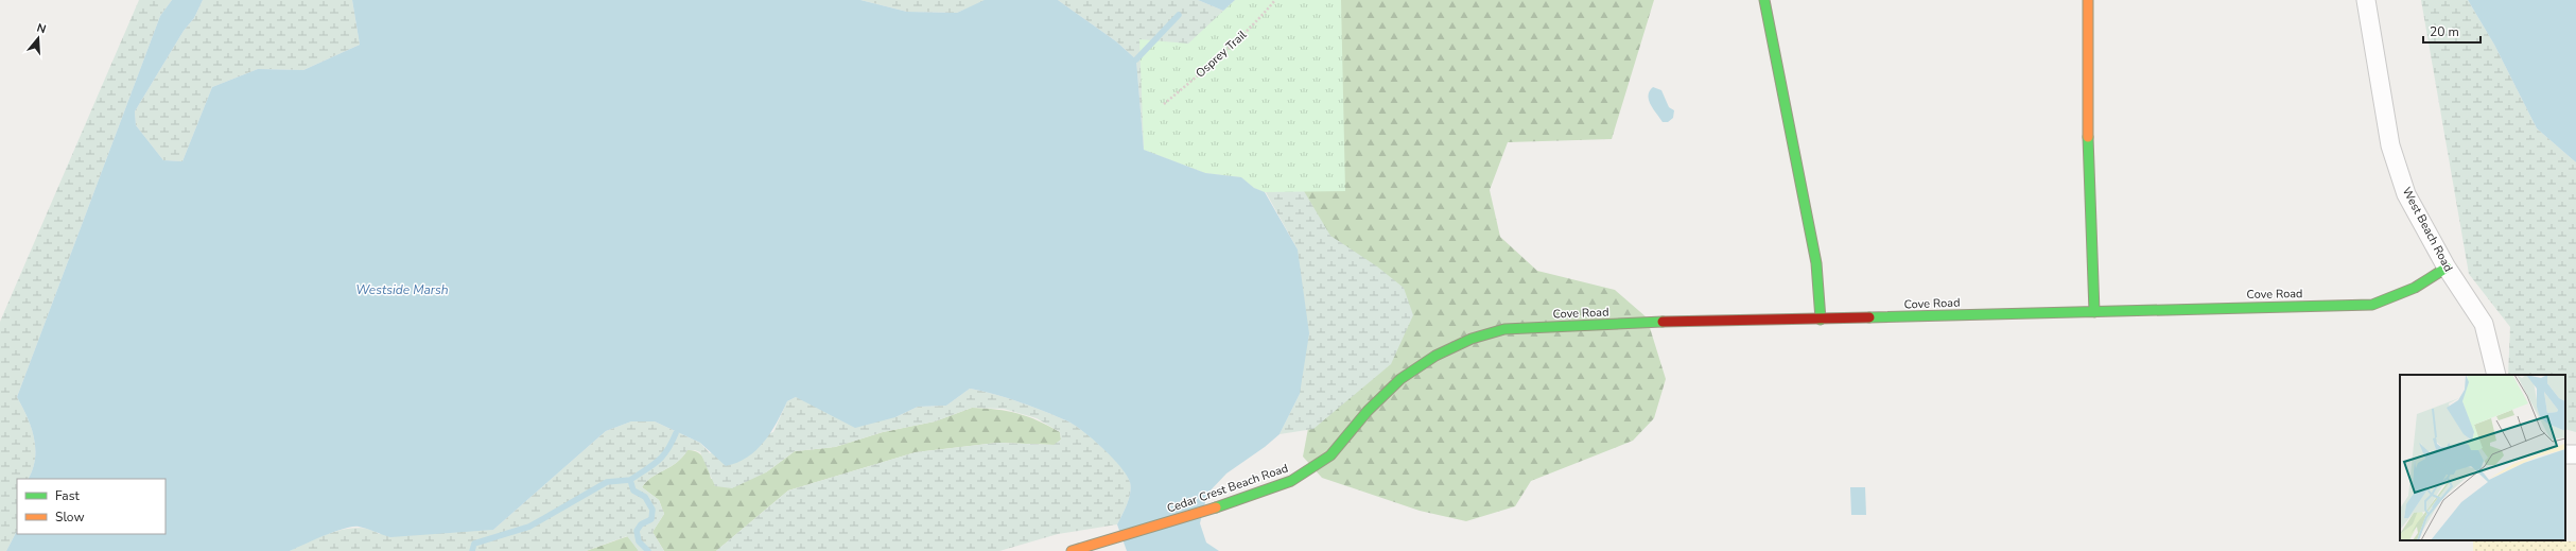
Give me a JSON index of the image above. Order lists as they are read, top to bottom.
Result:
{
  "streets": {
    "street": ["West Beach Road", "Cove Road", "Cedar Crest Beach Road"],
    "path": ["Osprey Trail"]
  },
  "crossings": [
    ["West Beach Road", "Cove Road"],
    ["Cove Road", "Cedar Crest Beach Road"]
  ],
  "water": ["Westside Marsh"],
  "legend": ["Fast", "Slow"],
  "scale_bar": "20 m",
  "north": "top"
}
